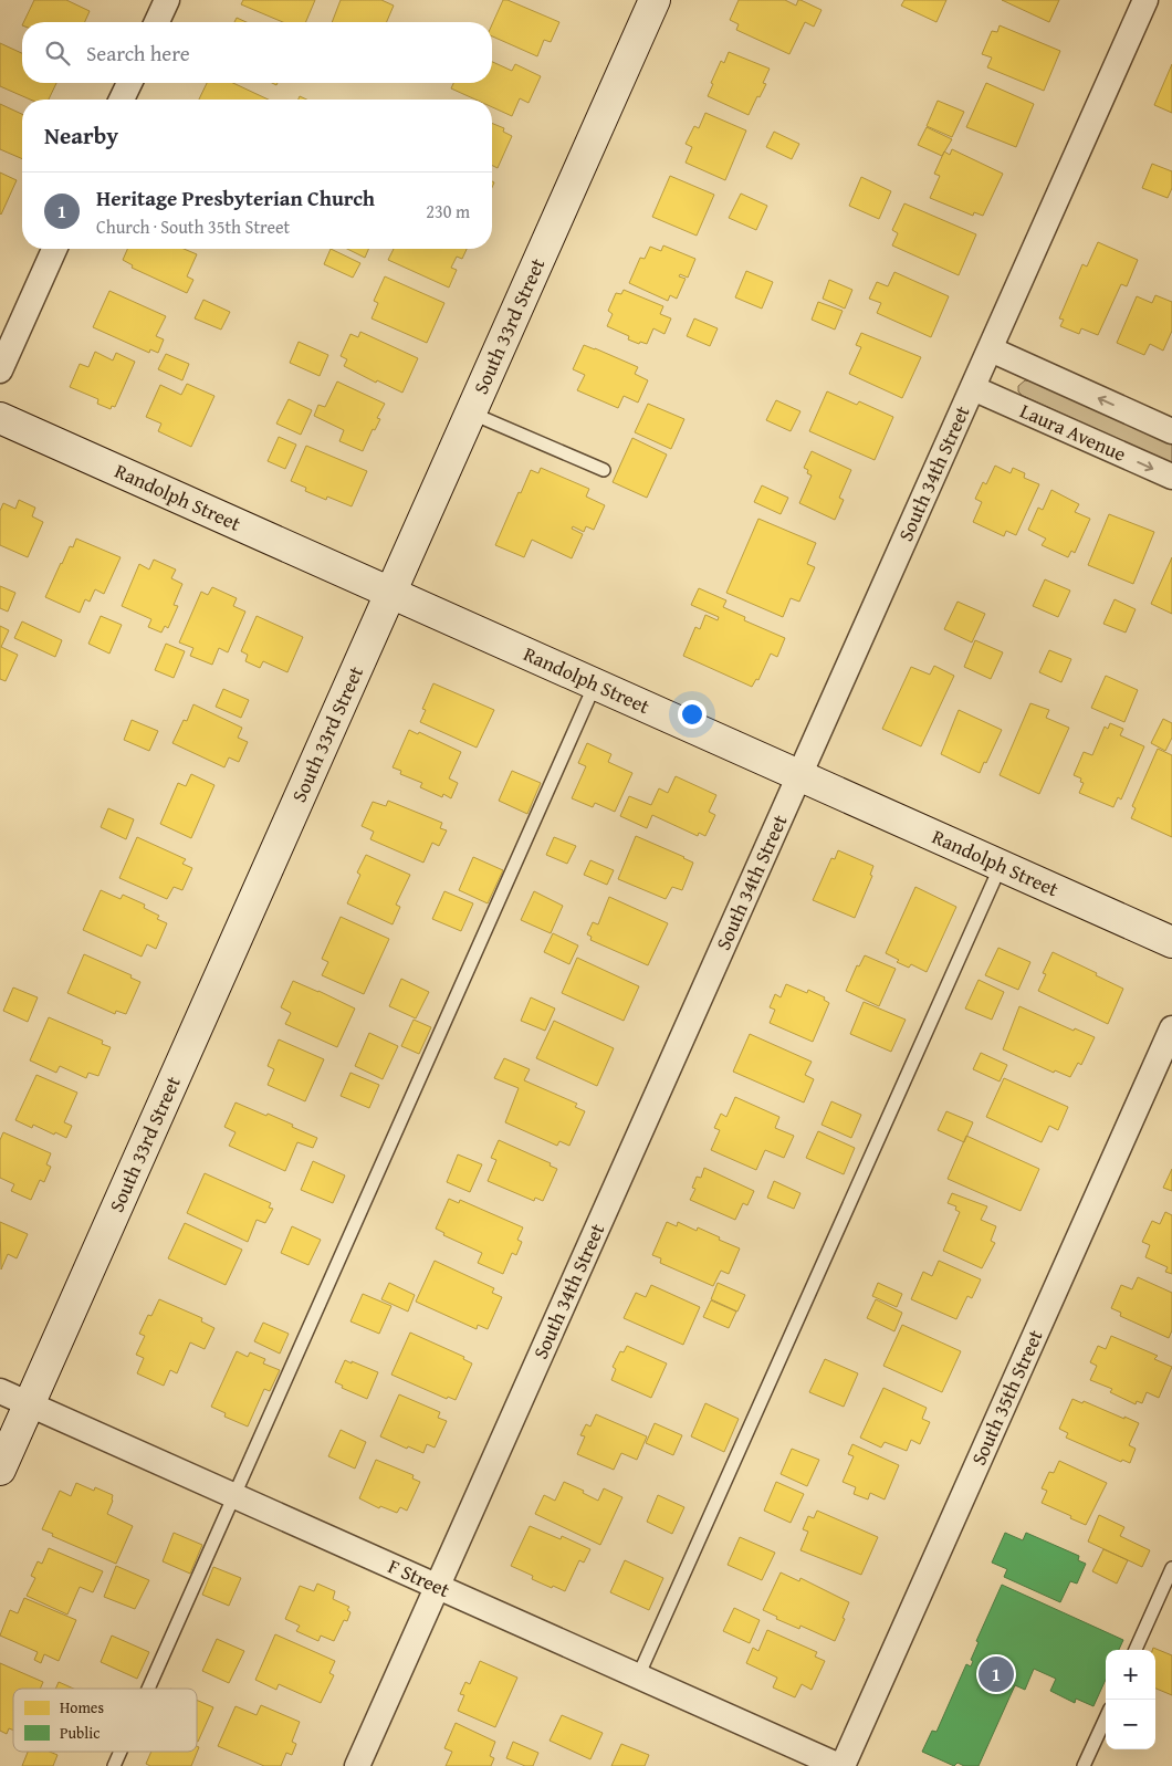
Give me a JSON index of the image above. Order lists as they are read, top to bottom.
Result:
{
  "streets": {
    "main road": ["South 33rd Street", "Randolph Street"],
    "street": [
      "Laura Avenue",
      "South 34th Street",
      "South 35th Street",
      "F Street"
    ]
  },
  "crossings": [
    ["South 33rd Street", "Randolph Street"],
    ["South 33rd Street", "F Street"],
    ["Laura Avenue", "South 34th Street"],
    ["South 34th Street", "Randolph Street"],
    ["South 34th Street", "F Street"],
    ["South 35th Street", "F Street"]
  ],
  "legend": ["Homes", "Public"],
  "page": {
    "search": "Search here",
    "heading": "Nearby",
    "list": [
      {
        "mark": "1",
        "name": "Heritage Presbyterian Church",
        "note": "Church · South 35th Street",
        "value": "230 m"
      }
    ],
    "map_buttons": ["+", "−"],
    "pins": "1"
  }
}
